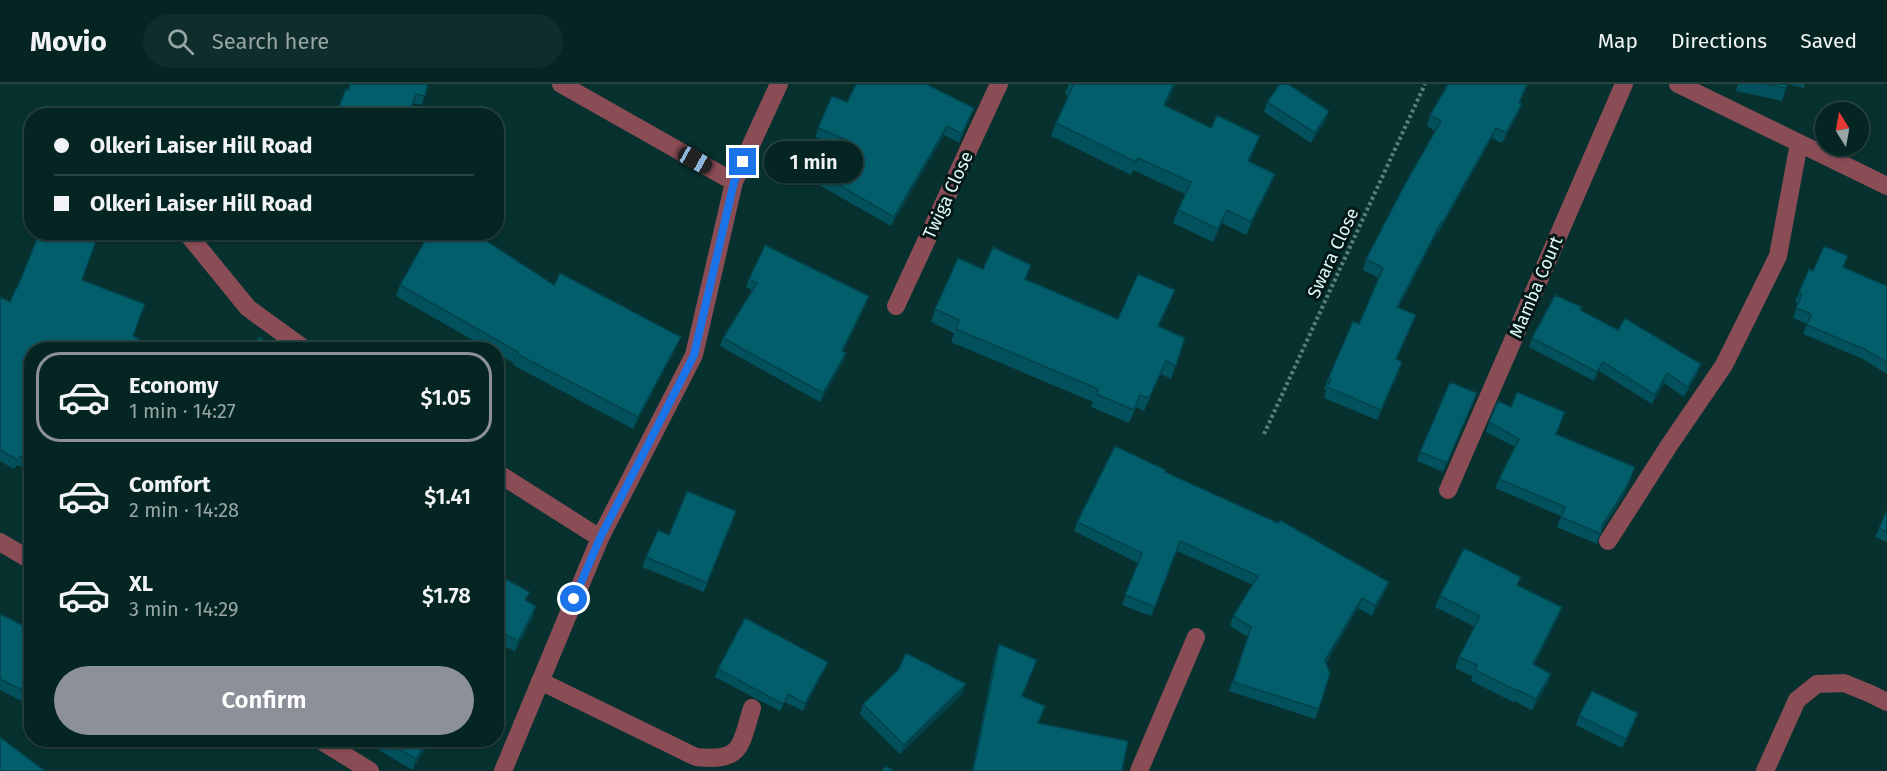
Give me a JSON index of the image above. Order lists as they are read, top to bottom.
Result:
{
  "streets": {
    "street": ["Twiga Close", "Mamba Court"],
    "path": ["Swara Close"]
  },
  "north": "top",
  "page": {
    "header": "Movio",
    "search": "Search here",
    "nav": ["Map", "Directions", "Saved"],
    "banner": ["Olkeri Laiser Hill Road", "Olkeri Laiser Hill Road"],
    "bubble": "1 min",
    "list": [
      {
        "name": "Economy",
        "note": "1 min · 14:27",
        "value": "$1.05"
      },
      {
        "name": "Comfort",
        "note": "2 min · 14:28",
        "value": "$1.41"
      },
      {
        "name": "XL",
        "note": "3 min · 14:29",
        "value": "$1.78"
      }
    ],
    "buttons": "Confirm"
  }
}
